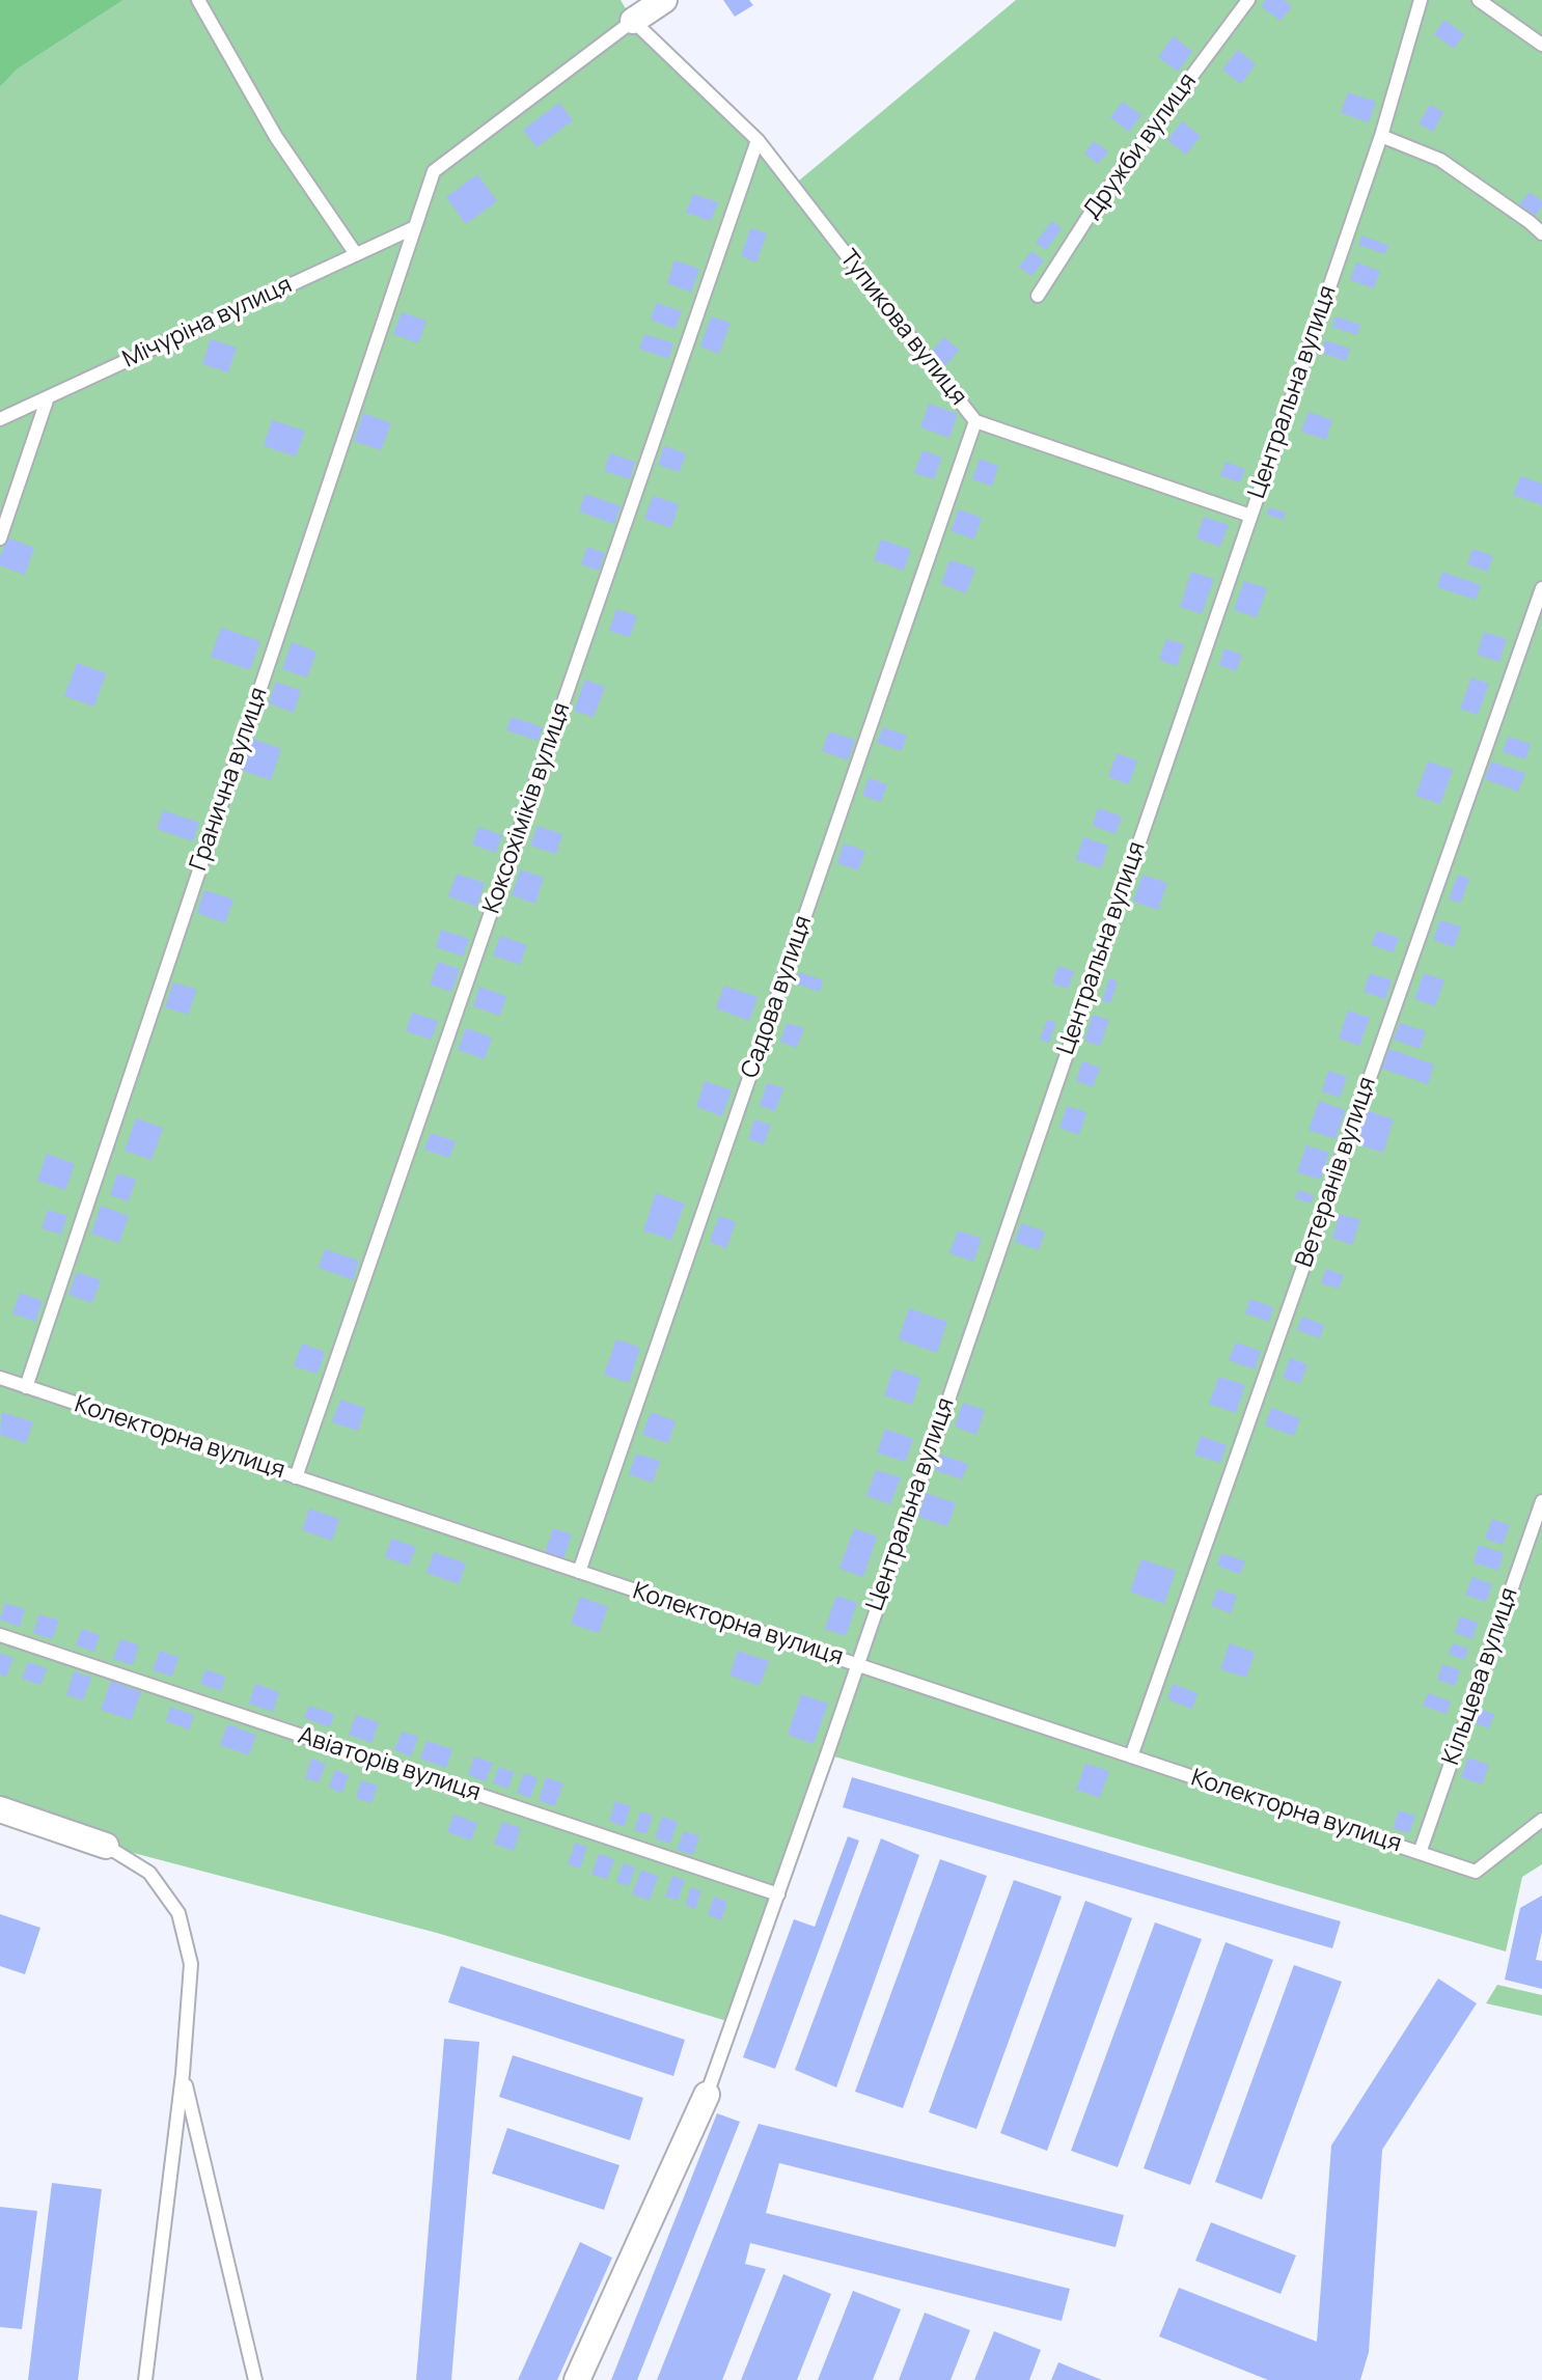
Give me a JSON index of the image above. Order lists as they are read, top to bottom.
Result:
{
  "streets": {
    "lane": [
      "Дружби вулиця",
      "Мічуріна вулиця",
      "Тупикова вулиця",
      "Центральна вулиця",
      "Гранична вулиця",
      "Коксохіміків вулиця",
      "Садова вулиця",
      "Ветеранів вулиця",
      "Колекторна вулиця",
      "Кільцева вулиця",
      "Авіаторів вулиця"
    ]
  },
  "crossings": [
    ["Мічуріна вулиця", "Гранична вулиця"],
    ["Тупикова вулиця", "Центральна вулиця"],
    ["Тупикова вулиця", "Гранична вулиця"],
    ["Тупикова вулиця", "Коксохіміків вулиця"],
    ["Тупикова вулиця", "Садова вулиця"],
    ["Центральна вулиця", "Колекторна вулиця"],
    ["Центральна вулиця", "Авіаторів вулиця"],
    ["Гранична вулиця", "Колекторна вулиця"],
    ["Коксохіміків вулиця", "Колекторна вулиця"],
    ["Садова вулиця", "Колекторна вулиця"],
    ["Ветеранів вулиця", "Колекторна вулиця"],
    ["Колекторна вулиця", "Кільцева вулиця"]
  ]
}
